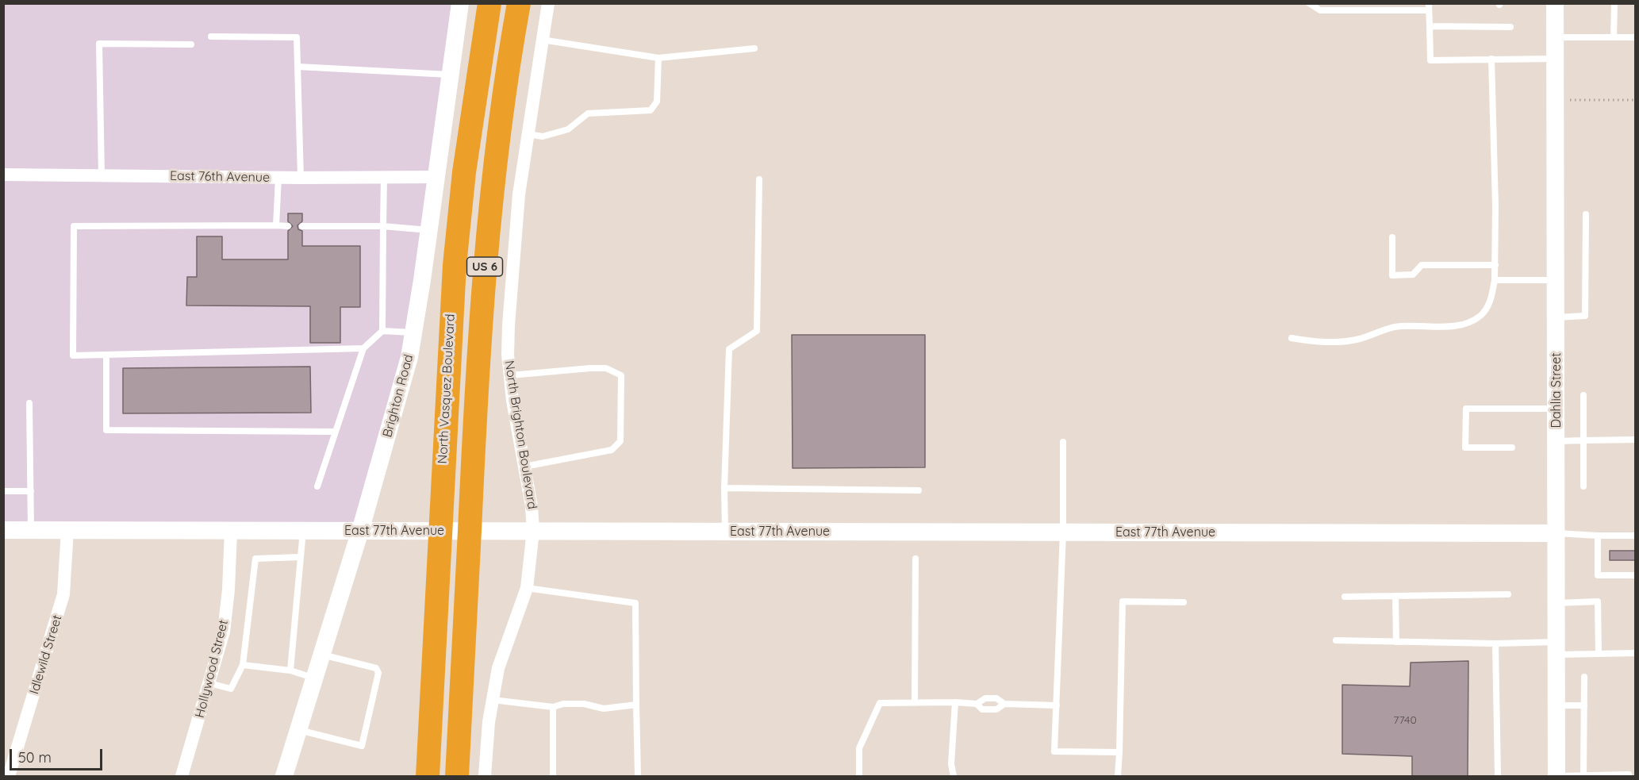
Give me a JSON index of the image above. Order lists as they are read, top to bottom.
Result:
{
  "streets": {
    "highway": ["US 6", "North Vasquez Boulevard"],
    "street": [
      "East 76th Avenue",
      "Dahlia Street",
      "Brighton Road",
      "North Brighton Boulevard",
      "East 77th Avenue",
      "Idlewild Street",
      "Hollywood Street"
    ]
  },
  "crossings": [
    ["East 76th Avenue", "Brighton Road"],
    ["US 6", "East 77th Avenue"],
    ["North Vasquez Boulevard", "East 77th Avenue"],
    ["Dahlia Street", "East 77th Avenue"],
    ["Brighton Road", "East 77th Avenue"],
    ["North Brighton Boulevard", "East 77th Avenue"],
    ["East 77th Avenue", "Idlewild Street"],
    ["East 77th Avenue", "Hollywood Street"]
  ],
  "house_numbers": ["7740"],
  "scale_bar": "50 m"
}
